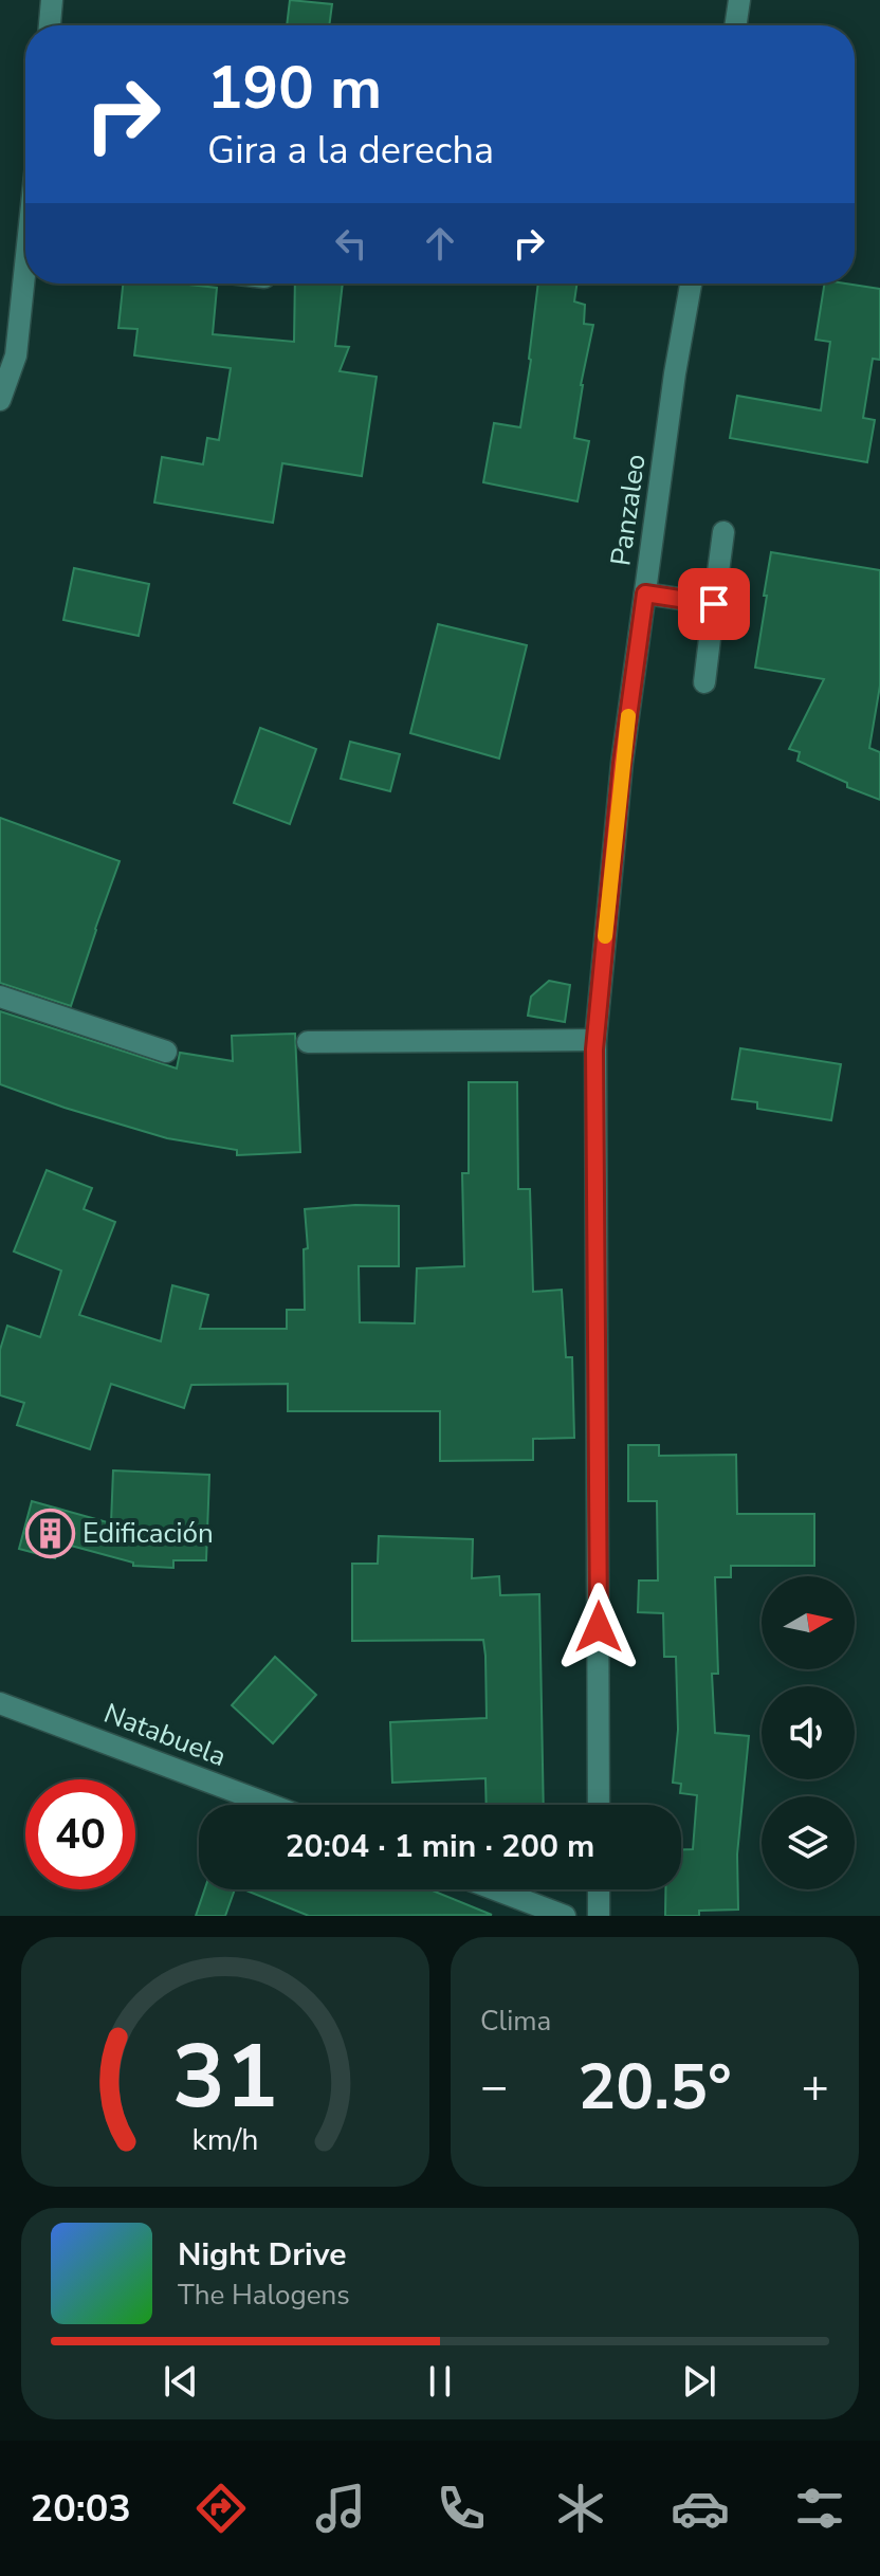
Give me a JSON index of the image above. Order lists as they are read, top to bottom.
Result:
{
  "streets": {
    "street": ["Panzaleo", "Natabuela"]
  },
  "places": {
    "building": ["Edificación"]
  },
  "north": "right",
  "page": {
    "turn": ["190 m", "Gira a la derecha"],
    "limit": "40",
    "trip": "20:04 · 1 min · 200 m",
    "tile": "Clima",
    "heat": ["−", "20.5°", "+"],
    "song": ["Night Drive", "The Halogens"],
    "tabs": "20:03",
    "gauge": ["31", "km/h"]
  }
}
